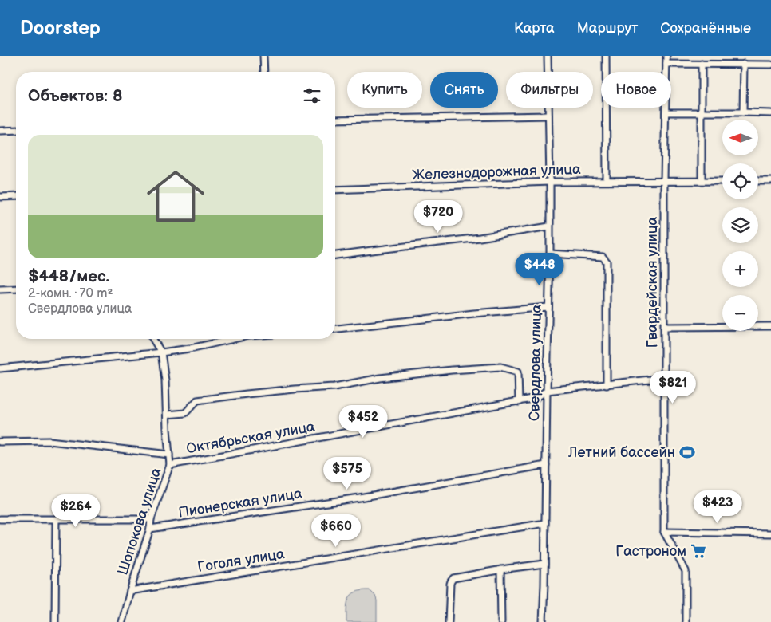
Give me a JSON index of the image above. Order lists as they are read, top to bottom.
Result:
{
  "streets": {
    "street": [
      "Железнодорожная улица",
      "Гвардейская улица",
      "Свердлова улица",
      "Октябрьская улица",
      "Пионерская улица",
      "Шопокова улица",
      "Гоголя улица"
    ]
  },
  "crossings": [
    ["Железнодорожная улица", "Гвардейская улица"],
    ["Железнодорожная улица", "Свердлова улица"],
    ["Гвардейская улица", "Октябрьская улица"],
    ["Свердлова улица", "Октябрьская улица"],
    ["Свердлова улица", "Пионерская улица"],
    ["Свердлова улица", "Гоголя улица"],
    ["Октябрьская улица", "Шопокова улица"],
    ["Пионерская улица", "Шопокова улица"],
    ["Шопокова улица", "Гоголя улица"]
  ],
  "places": {
    "sports": ["Летний бассейн"],
    "supermarket": ["Гастроном"]
  },
  "north": "left",
  "page": {
    "header": "Doorstep",
    "nav": ["Карта", "Маршрут", "Сохранённые"],
    "chip": [
      "Купить",
      "Снять",
      "Фильтры",
      "Новое"
    ],
    "heading": "Объектов: 8",
    "map_buttons": ["+", "−"],
    "list": [
      {
        "name": "$448/мес.",
        "note": "2-комн. · 70 m² · Свердлова улица"
      }
    ],
    "price": [
      "$720",
      "$448",
      "$821",
      "$452",
      "$575",
      "$423",
      "$264",
      "$660"
    ]
  }
}
